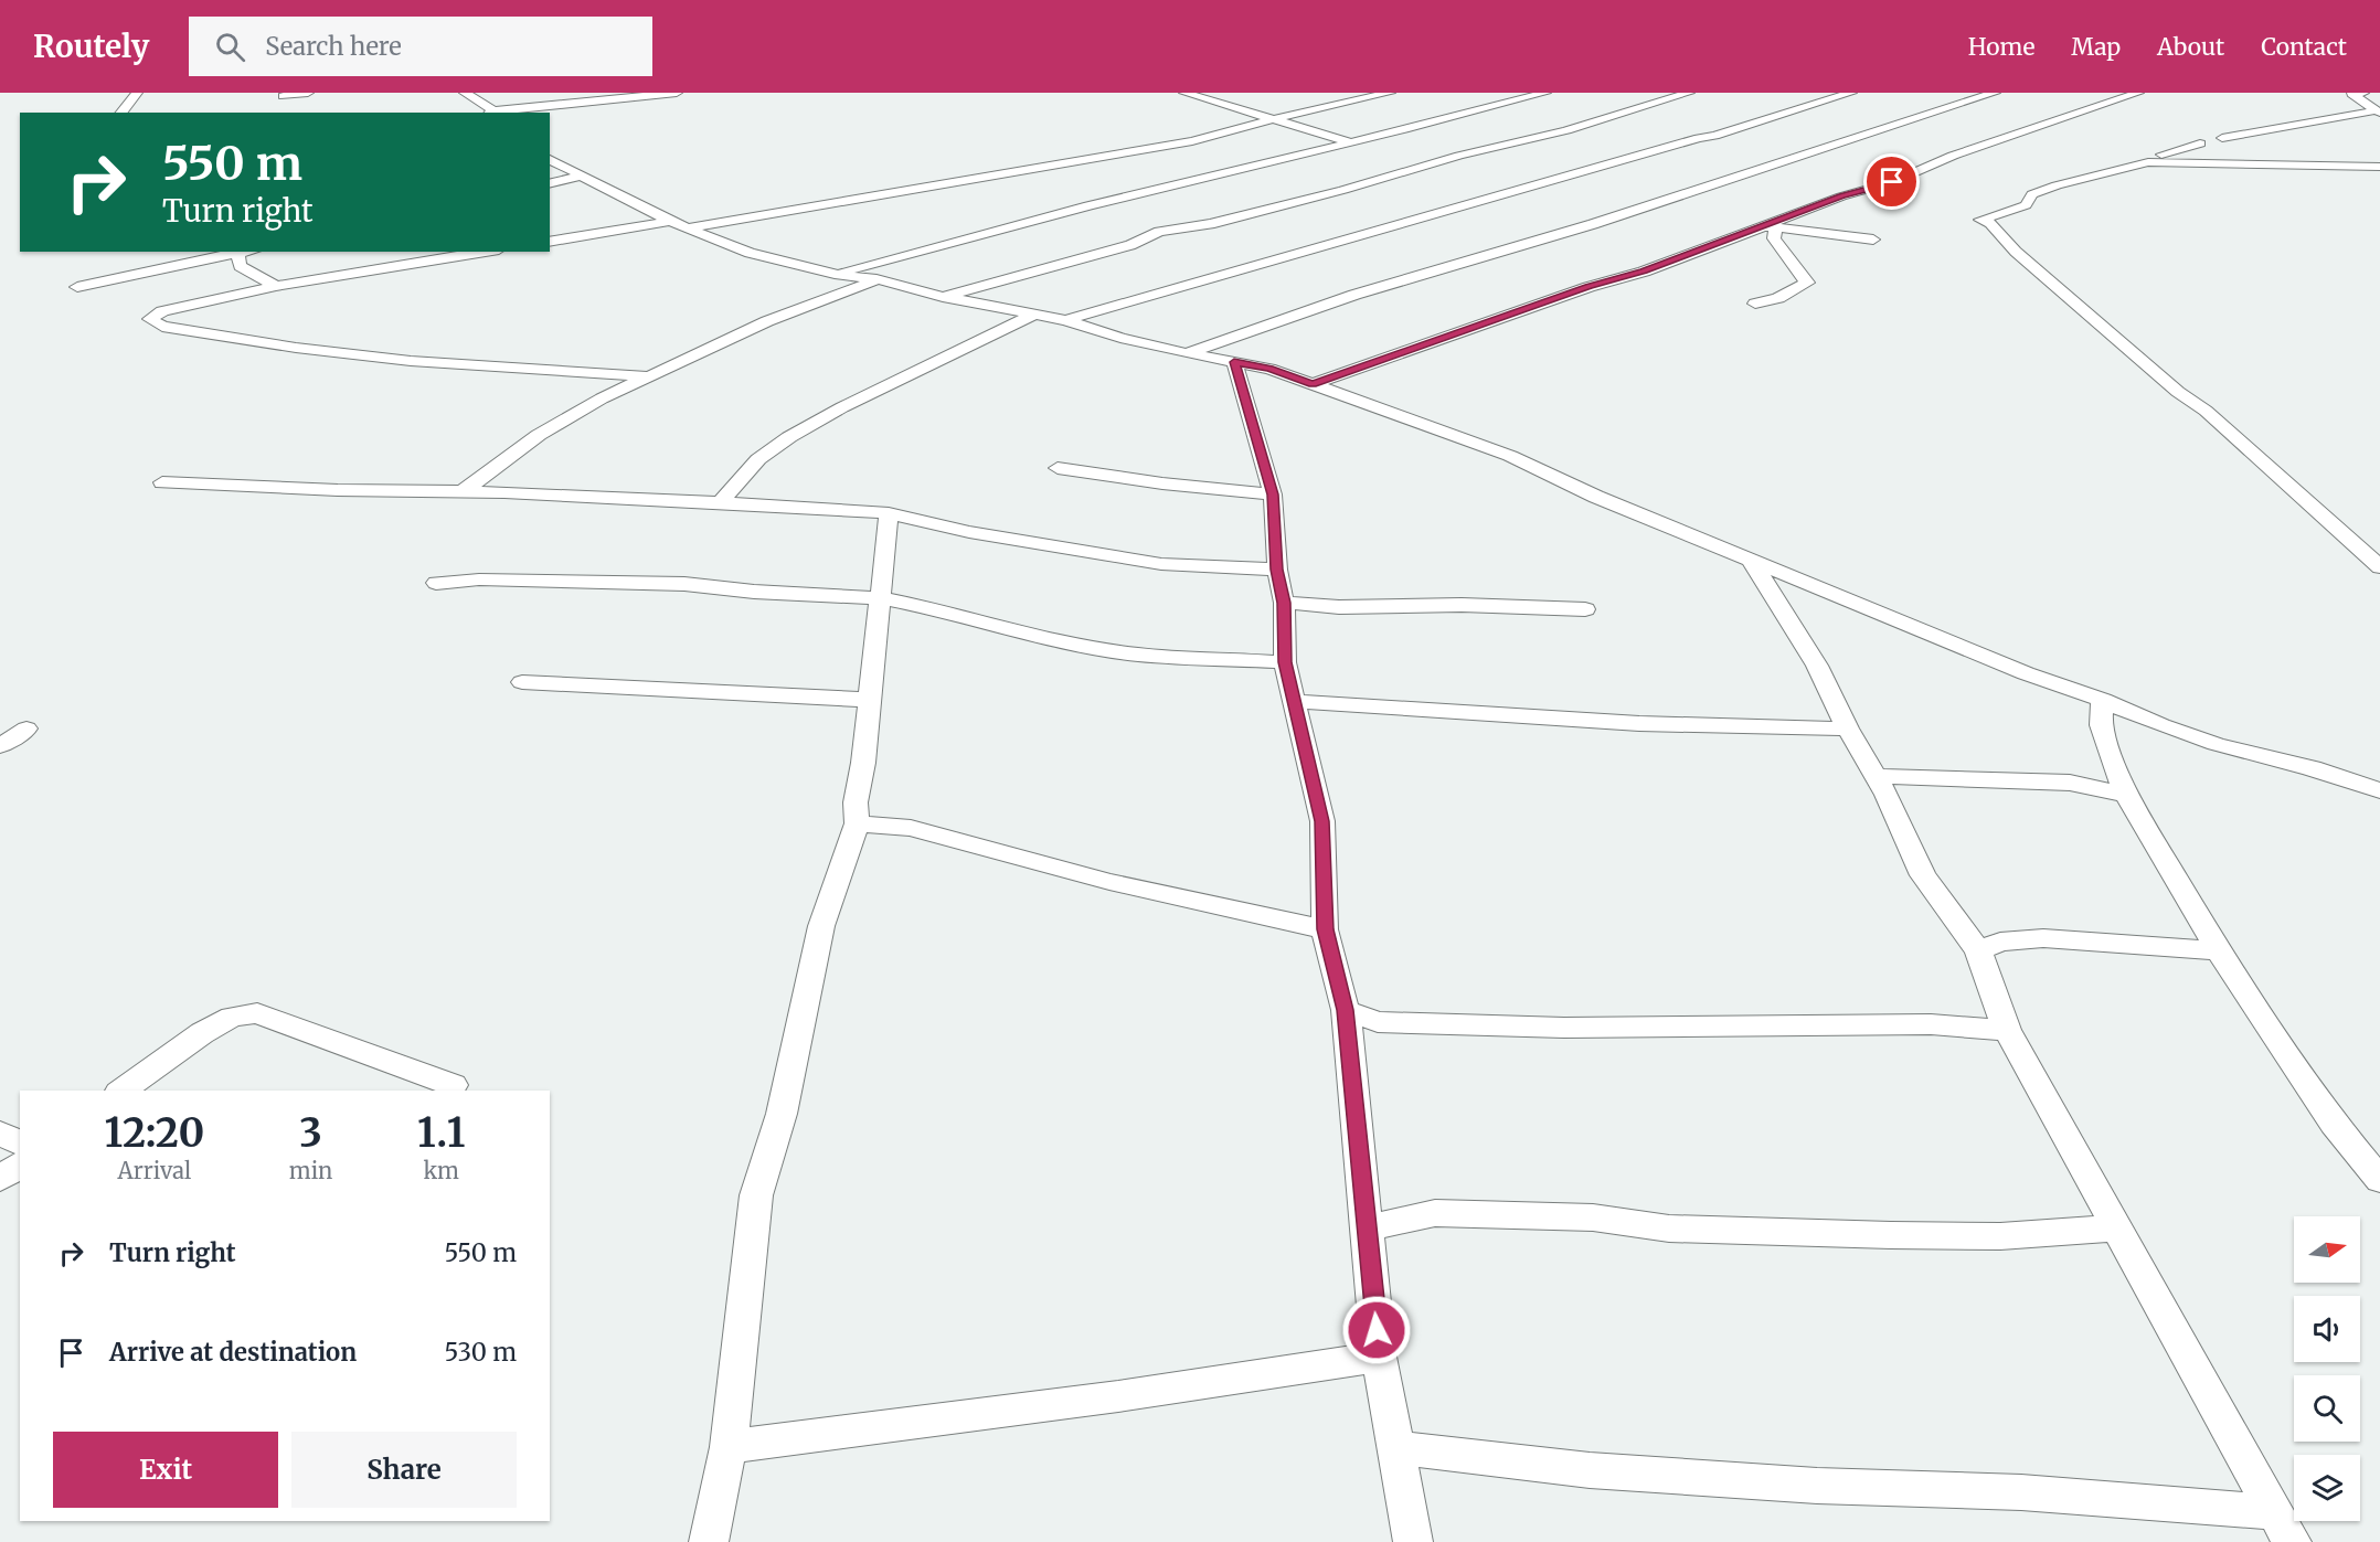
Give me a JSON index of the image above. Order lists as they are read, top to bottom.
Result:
{
  "north": "right",
  "page": {
    "header": "Routely",
    "search": "Search here",
    "nav": [
      "Home",
      "Map",
      "About",
      "Contact"
    ],
    "turn": ["550 m", "Turn right"],
    "eta": [
      "12:20",
      "Arrival",
      "3",
      "min",
      "1.1",
      "km"
    ],
    "list": [
      {
        "name": "Turn right",
        "value": "550 m"
      },
      {
        "name": "Arrive at destination",
        "value": "530 m"
      }
    ],
    "buttons": ["Exit", "Share"]
  }
}
